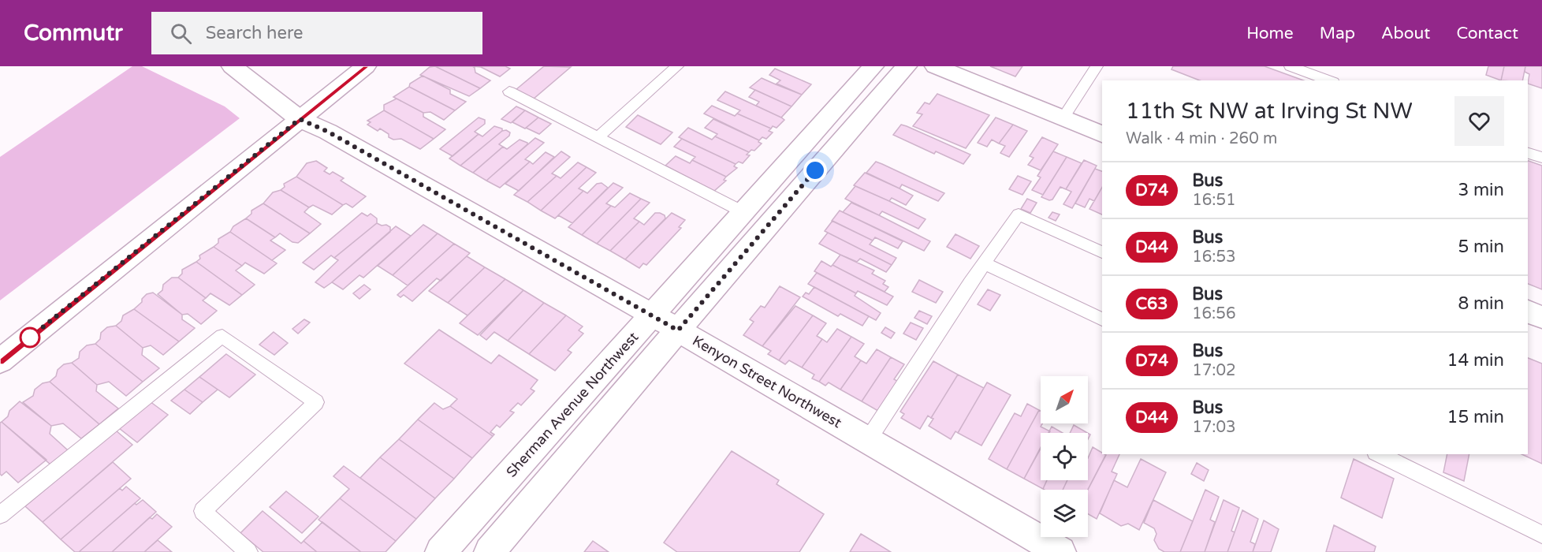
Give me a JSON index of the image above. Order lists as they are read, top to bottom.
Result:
{
  "streets": {
    "main road": ["Kenyon Street Northwest", "Sherman Avenue Northwest"]
  },
  "crossings": [
    ["Kenyon Street Northwest", "Sherman Avenue Northwest"]
  ],
  "lines": ["bus line D74"],
  "north": "top right",
  "page": {
    "header": "Commutr",
    "search": "Search here",
    "nav": [
      "Home",
      "Map",
      "About",
      "Contact"
    ],
    "heading": ["11th St NW at Irving St NW", "Walk · 4 min · 260 m"],
    "list": [
      {
        "mark": "D74",
        "name": "Bus",
        "note": "16:51",
        "value": "3 min"
      },
      {
        "mark": "D44",
        "name": "Bus",
        "note": "16:53",
        "value": "5 min"
      },
      {
        "mark": "C63",
        "name": "Bus",
        "note": "16:56",
        "value": "8 min"
      },
      {
        "mark": "D74",
        "name": "Bus",
        "note": "17:02",
        "value": "14 min"
      },
      {
        "mark": "D44",
        "name": "Bus",
        "note": "17:03",
        "value": "15 min"
      }
    ]
  }
}
